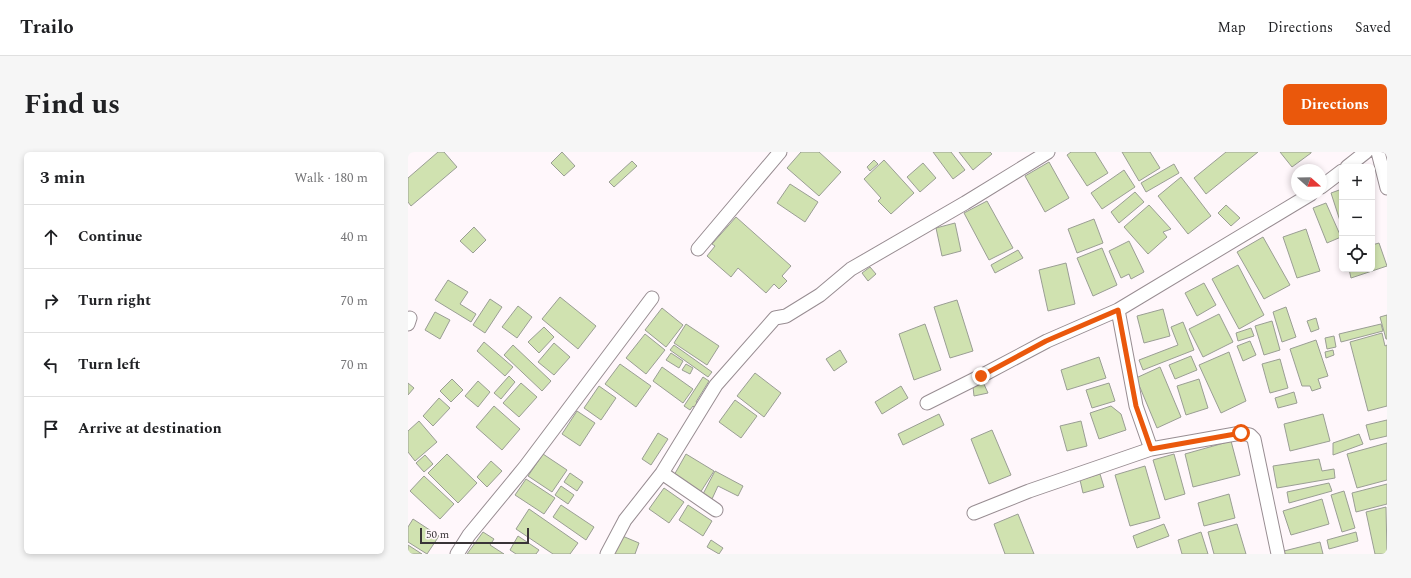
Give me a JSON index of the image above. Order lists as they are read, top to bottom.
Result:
{
  "scale_bar": "50 m",
  "north": "right",
  "page": {
    "header": "Trailo",
    "nav": ["Map", "Directions", "Saved"],
    "title": "Find us",
    "buttons": "Directions",
    "heading": ["3 min", "Walk · 180 m"],
    "map_buttons": ["+", "−"],
    "list": [
      ["Continue", "40 m"],
      ["Turn right", "70 m"],
      ["Turn left", "70 m"],
      "Arrive at destination"
    ],
    "scale": "50 m"
  }
}
